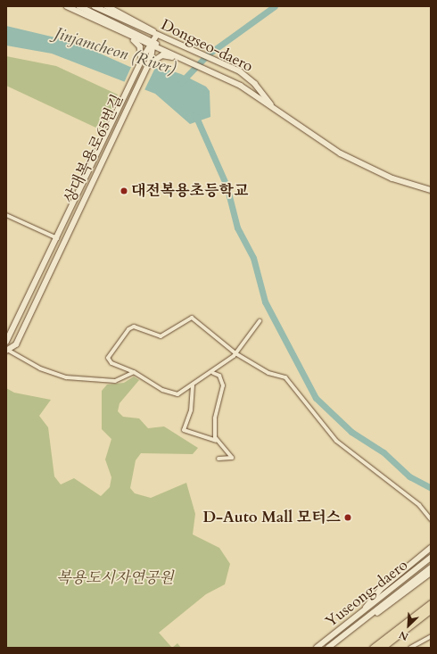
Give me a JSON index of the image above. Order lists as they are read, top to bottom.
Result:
{
  "streets": {
    "street": ["Dongseo-daero", "상대복용로65번길", "Yuseong-daero"]
  },
  "crossings": [
    ["Dongseo-daero", "상대복용로65번길"]
  ],
  "water": ["Jinjamcheon (River)"],
  "parks": ["복용도시자연공원"],
  "places": ["대전복용초등학교", "D-Auto Mall 모터스"],
  "north": "bottom left"
}
